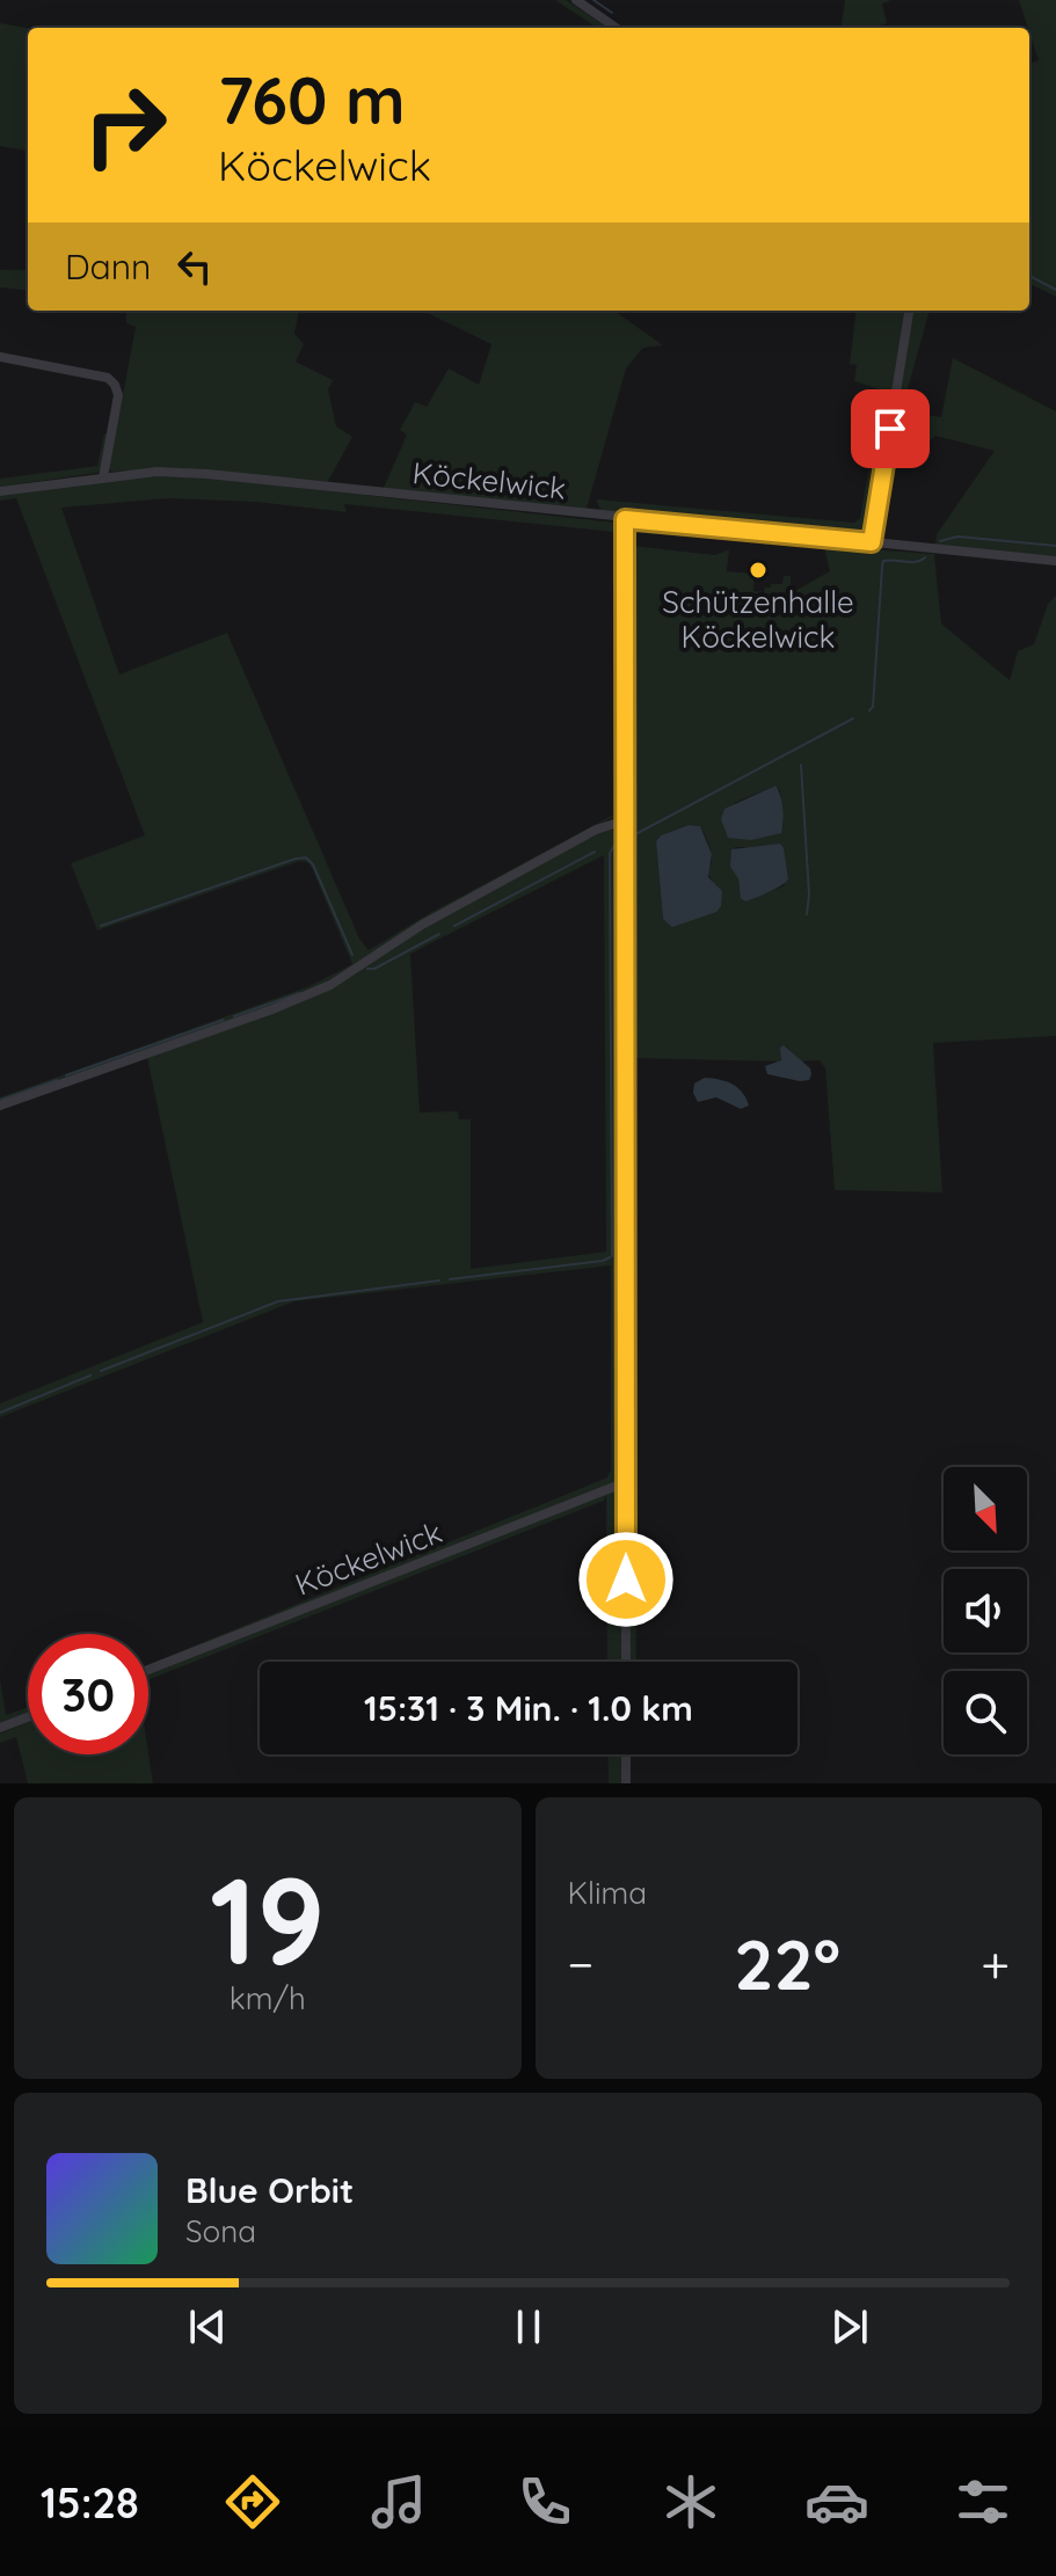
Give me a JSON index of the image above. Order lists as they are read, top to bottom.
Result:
{
  "streets": {
    "street": ["Köckelwick"]
  },
  "places": ["Schützenhalle Köckelwick"],
  "north": "bottom right",
  "page": {
    "turn": ["760 m", "Köckelwick"],
    "then": "Dann",
    "limit": "30",
    "trip": "15:31 · 3 Min. · 1.0 km",
    "tile": [
      ["19", "km/h"],
      "Klima"
    ],
    "heat": ["−", "22°", "+"],
    "song": ["Blue Orbit", "Sona"],
    "tabs": "15:28"
  }
}
